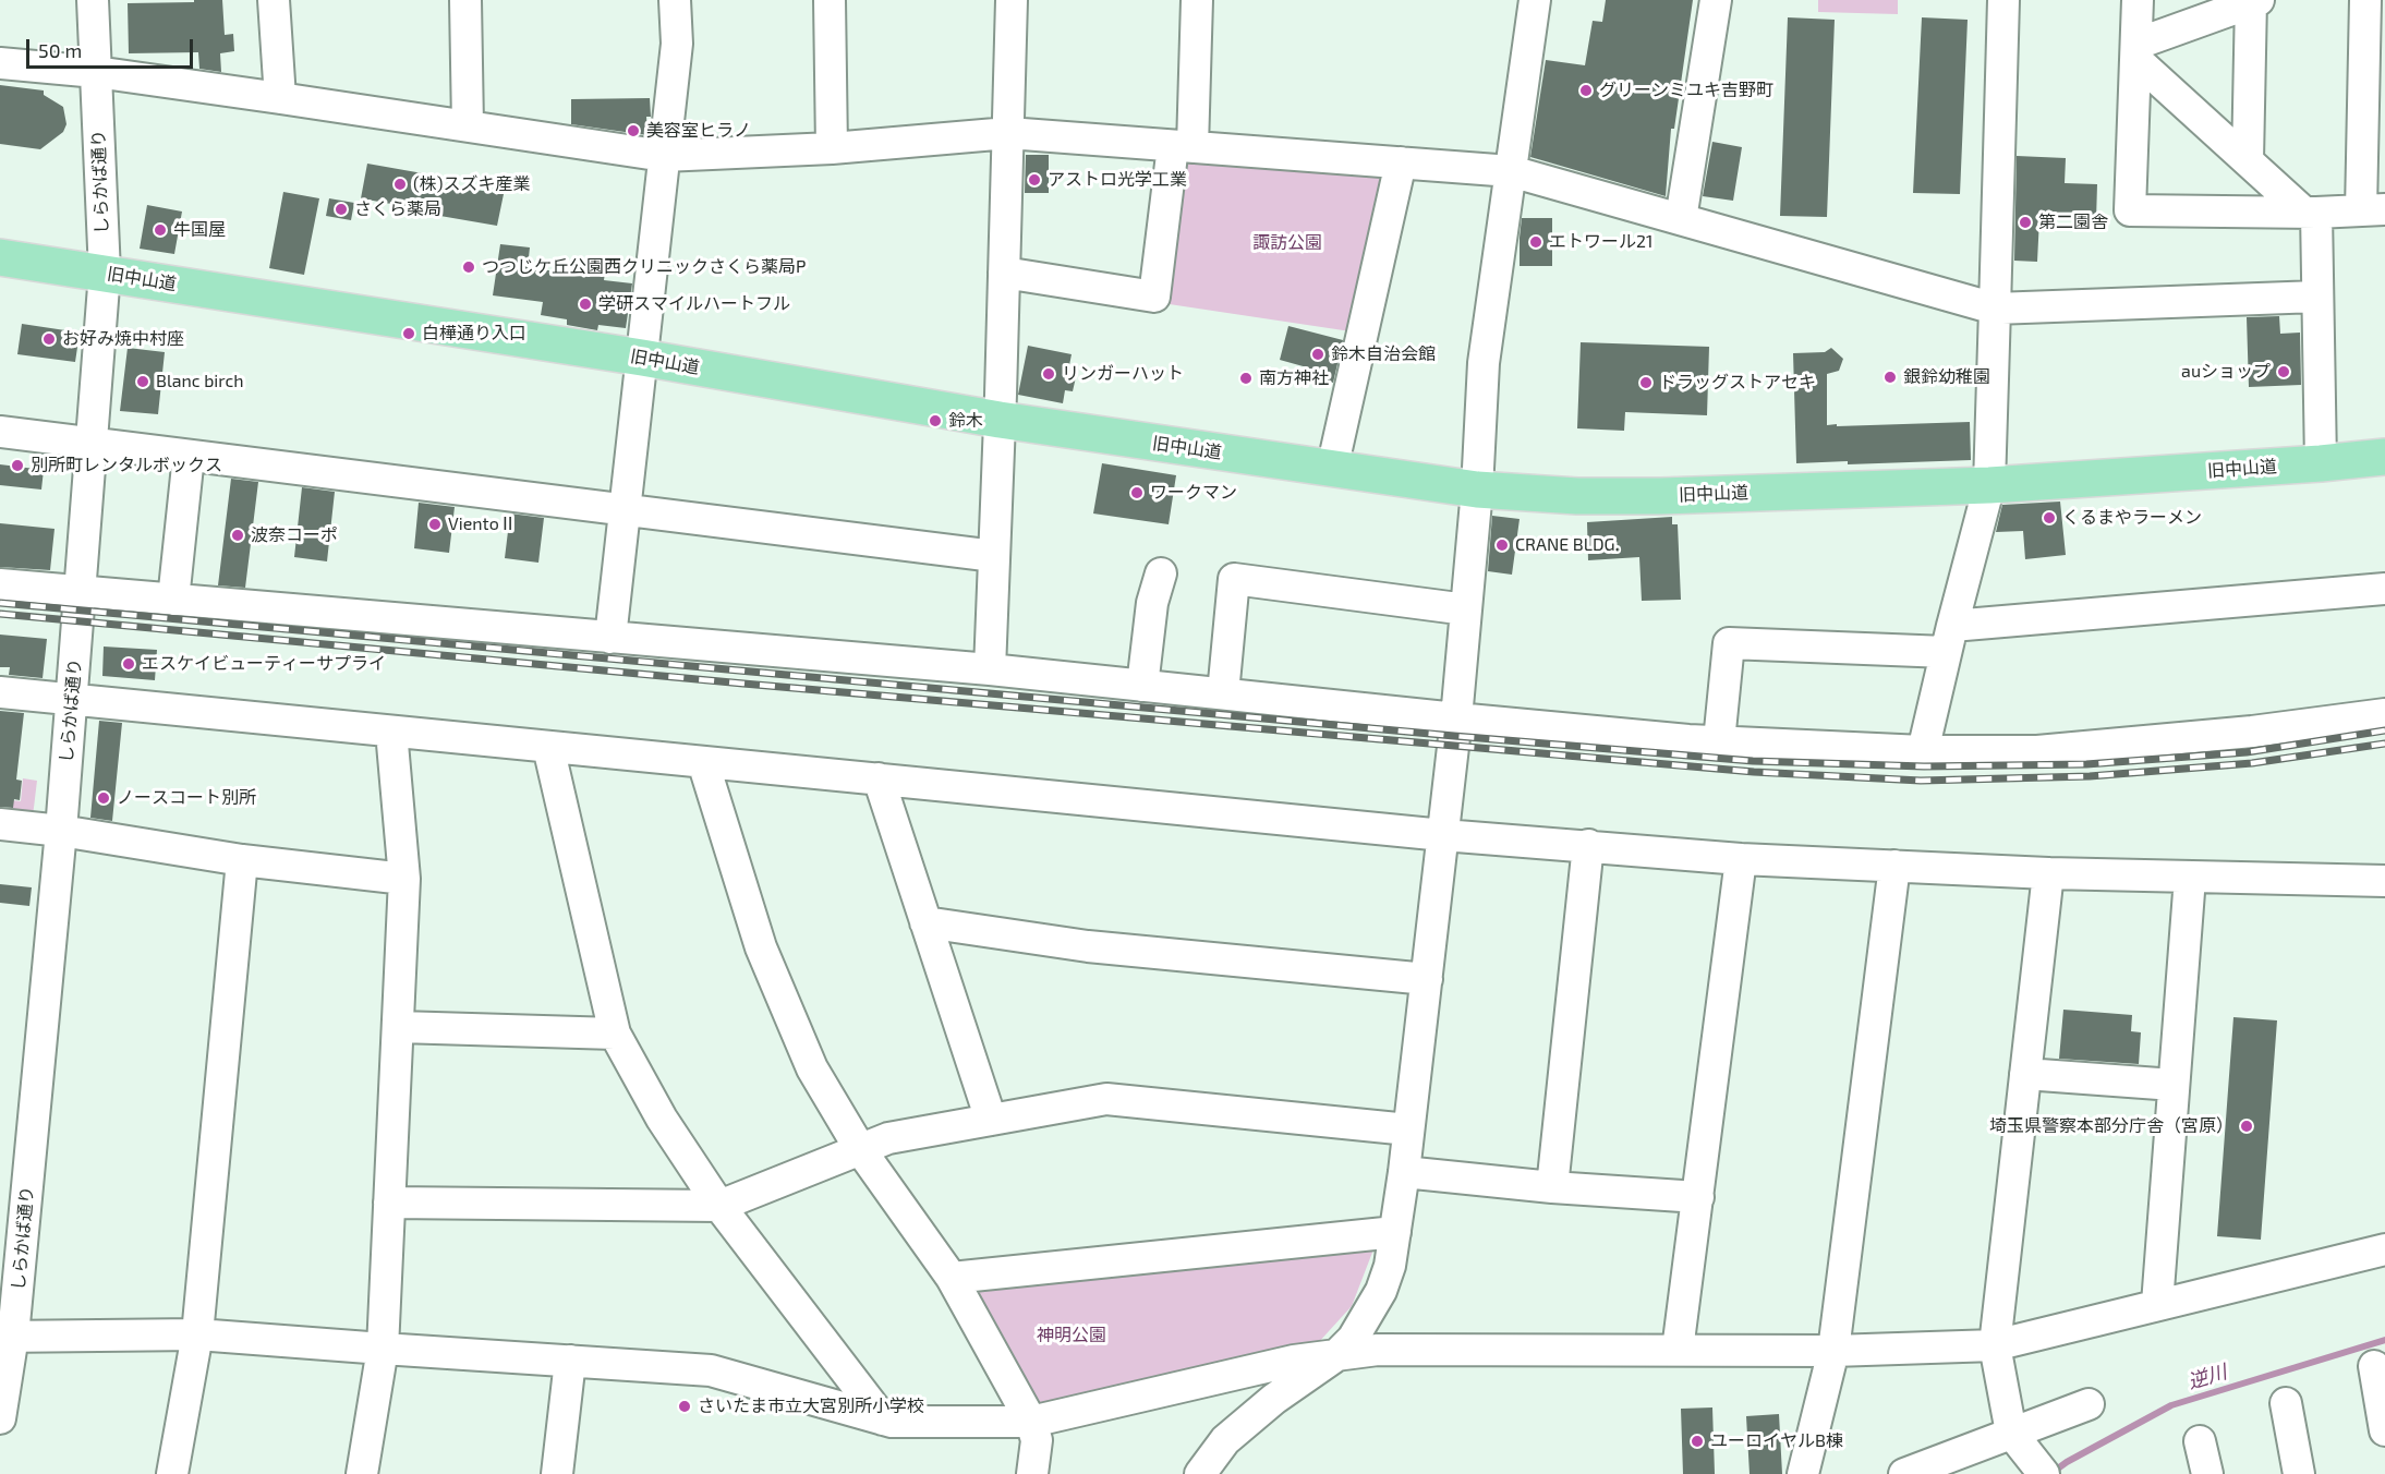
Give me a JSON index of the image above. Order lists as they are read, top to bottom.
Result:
{
  "streets": {
    "main road": ["旧中山道"],
    "street": ["しらかば通り"]
  },
  "crossings": [
    ["しらかば通り", "旧中山道"]
  ],
  "water": ["逆川"],
  "parks": ["諏訪公園", "神明公園"],
  "places": [
    "グリーンミユキ吉野町",
    "美容室ヒラノ",
    "アストロ光学工業",
    "(株)スズキ産業",
    "さくら薬局",
    "第二園舎",
    "牛国屋",
    "エトワール21",
    "つつじケ丘公園西クリニックさくら薬局P",
    "学研スマイルハートフル",
    "白樺通り入口",
    "お好み焼中村座",
    "鈴木自治会館",
    "auショップ",
    "リンガーハット",
    "銀鈴幼稚園",
    "南方神社",
    "Blanc birch",
    "ドラッグストアセキ",
    "鈴木",
    "別所町レンタルボックス",
    "ワークマン",
    "くるまやラーメン",
    "VientoⅡ",
    "波奈コーポ",
    "CRANE BLDG.",
    "エスケイビューティーサプライ",
    "ノースコート別所",
    "埼玉県警察本部分庁舎（宮原）",
    "さいたま市立大宮別所小学校",
    "ユーロイヤルB棟"
  ],
  "scale_bar": "50 m"
}
